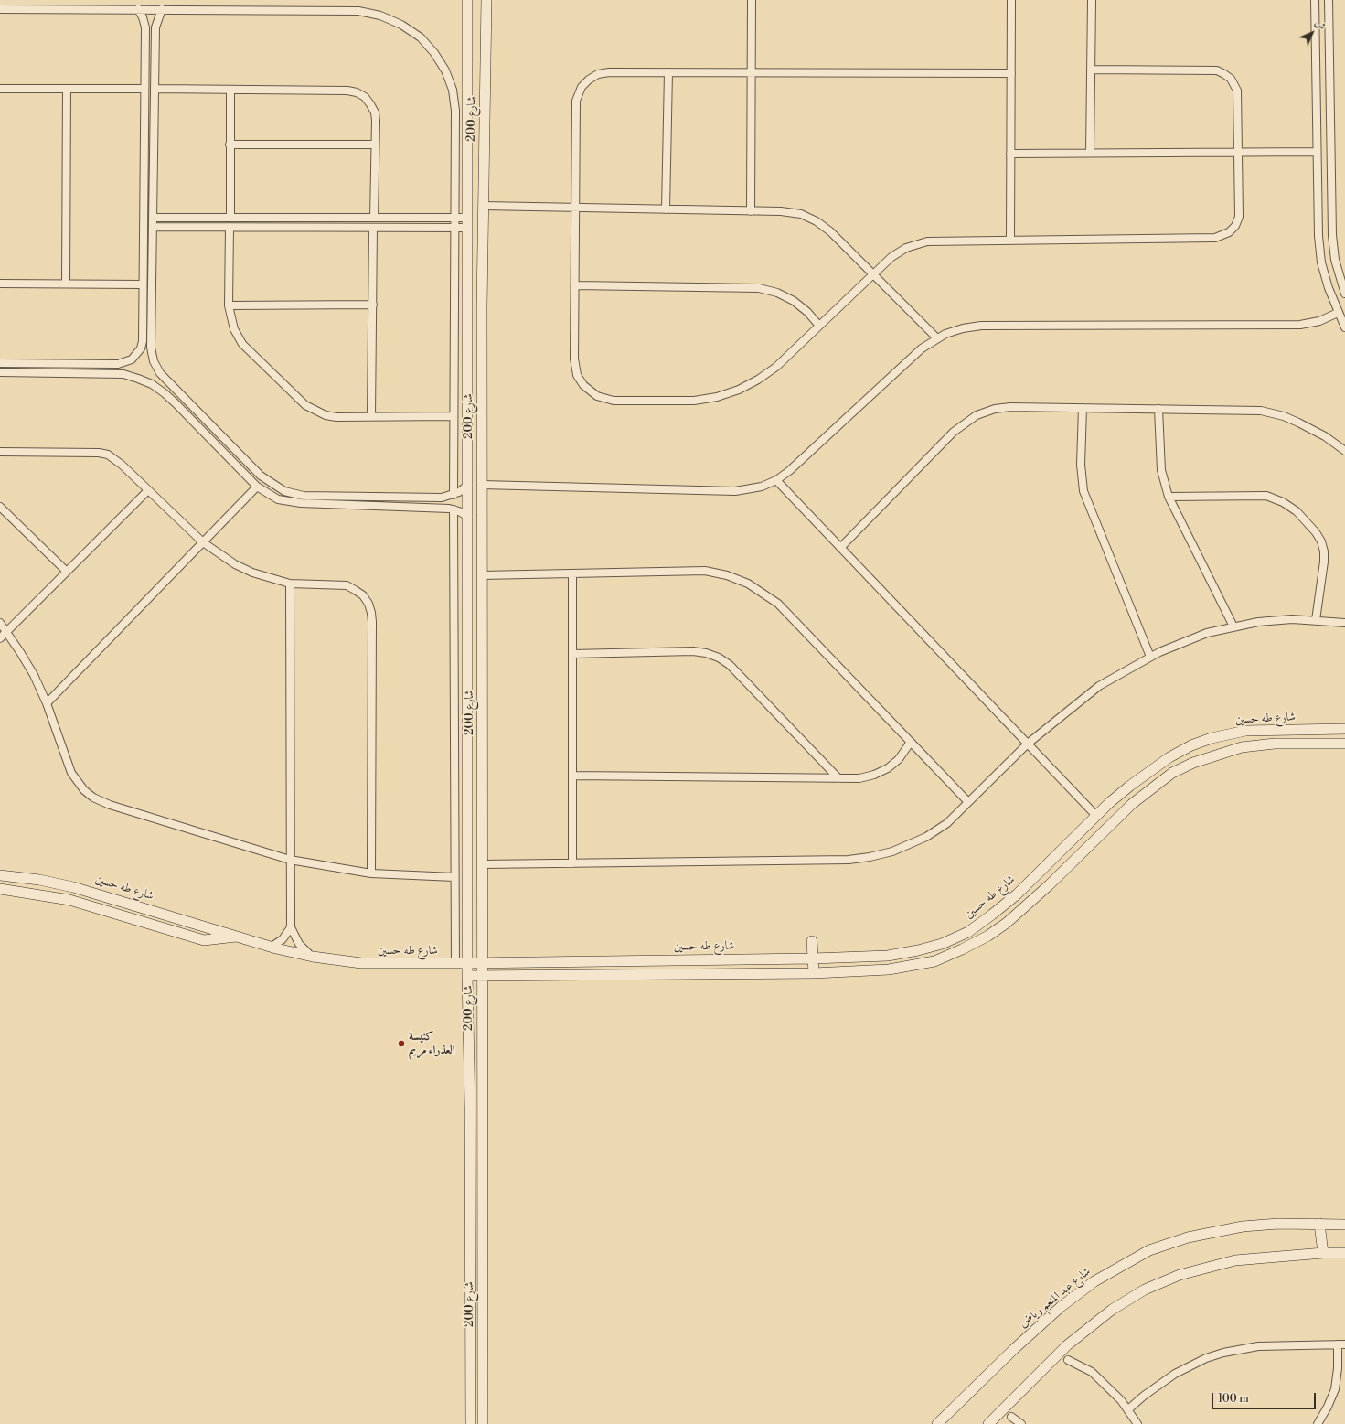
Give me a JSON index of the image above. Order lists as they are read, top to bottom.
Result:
{
  "streets": {
    "street": ["شارع 200", "شارع طه حسين", "شارع عبد المنعم رياض"]
  },
  "crossings": [
    ["شارع 200", "شارع طه حسين"]
  ],
  "places": ["كنيسة العذراء مريم"],
  "scale_bar": "100 m",
  "north": "top right"
}
